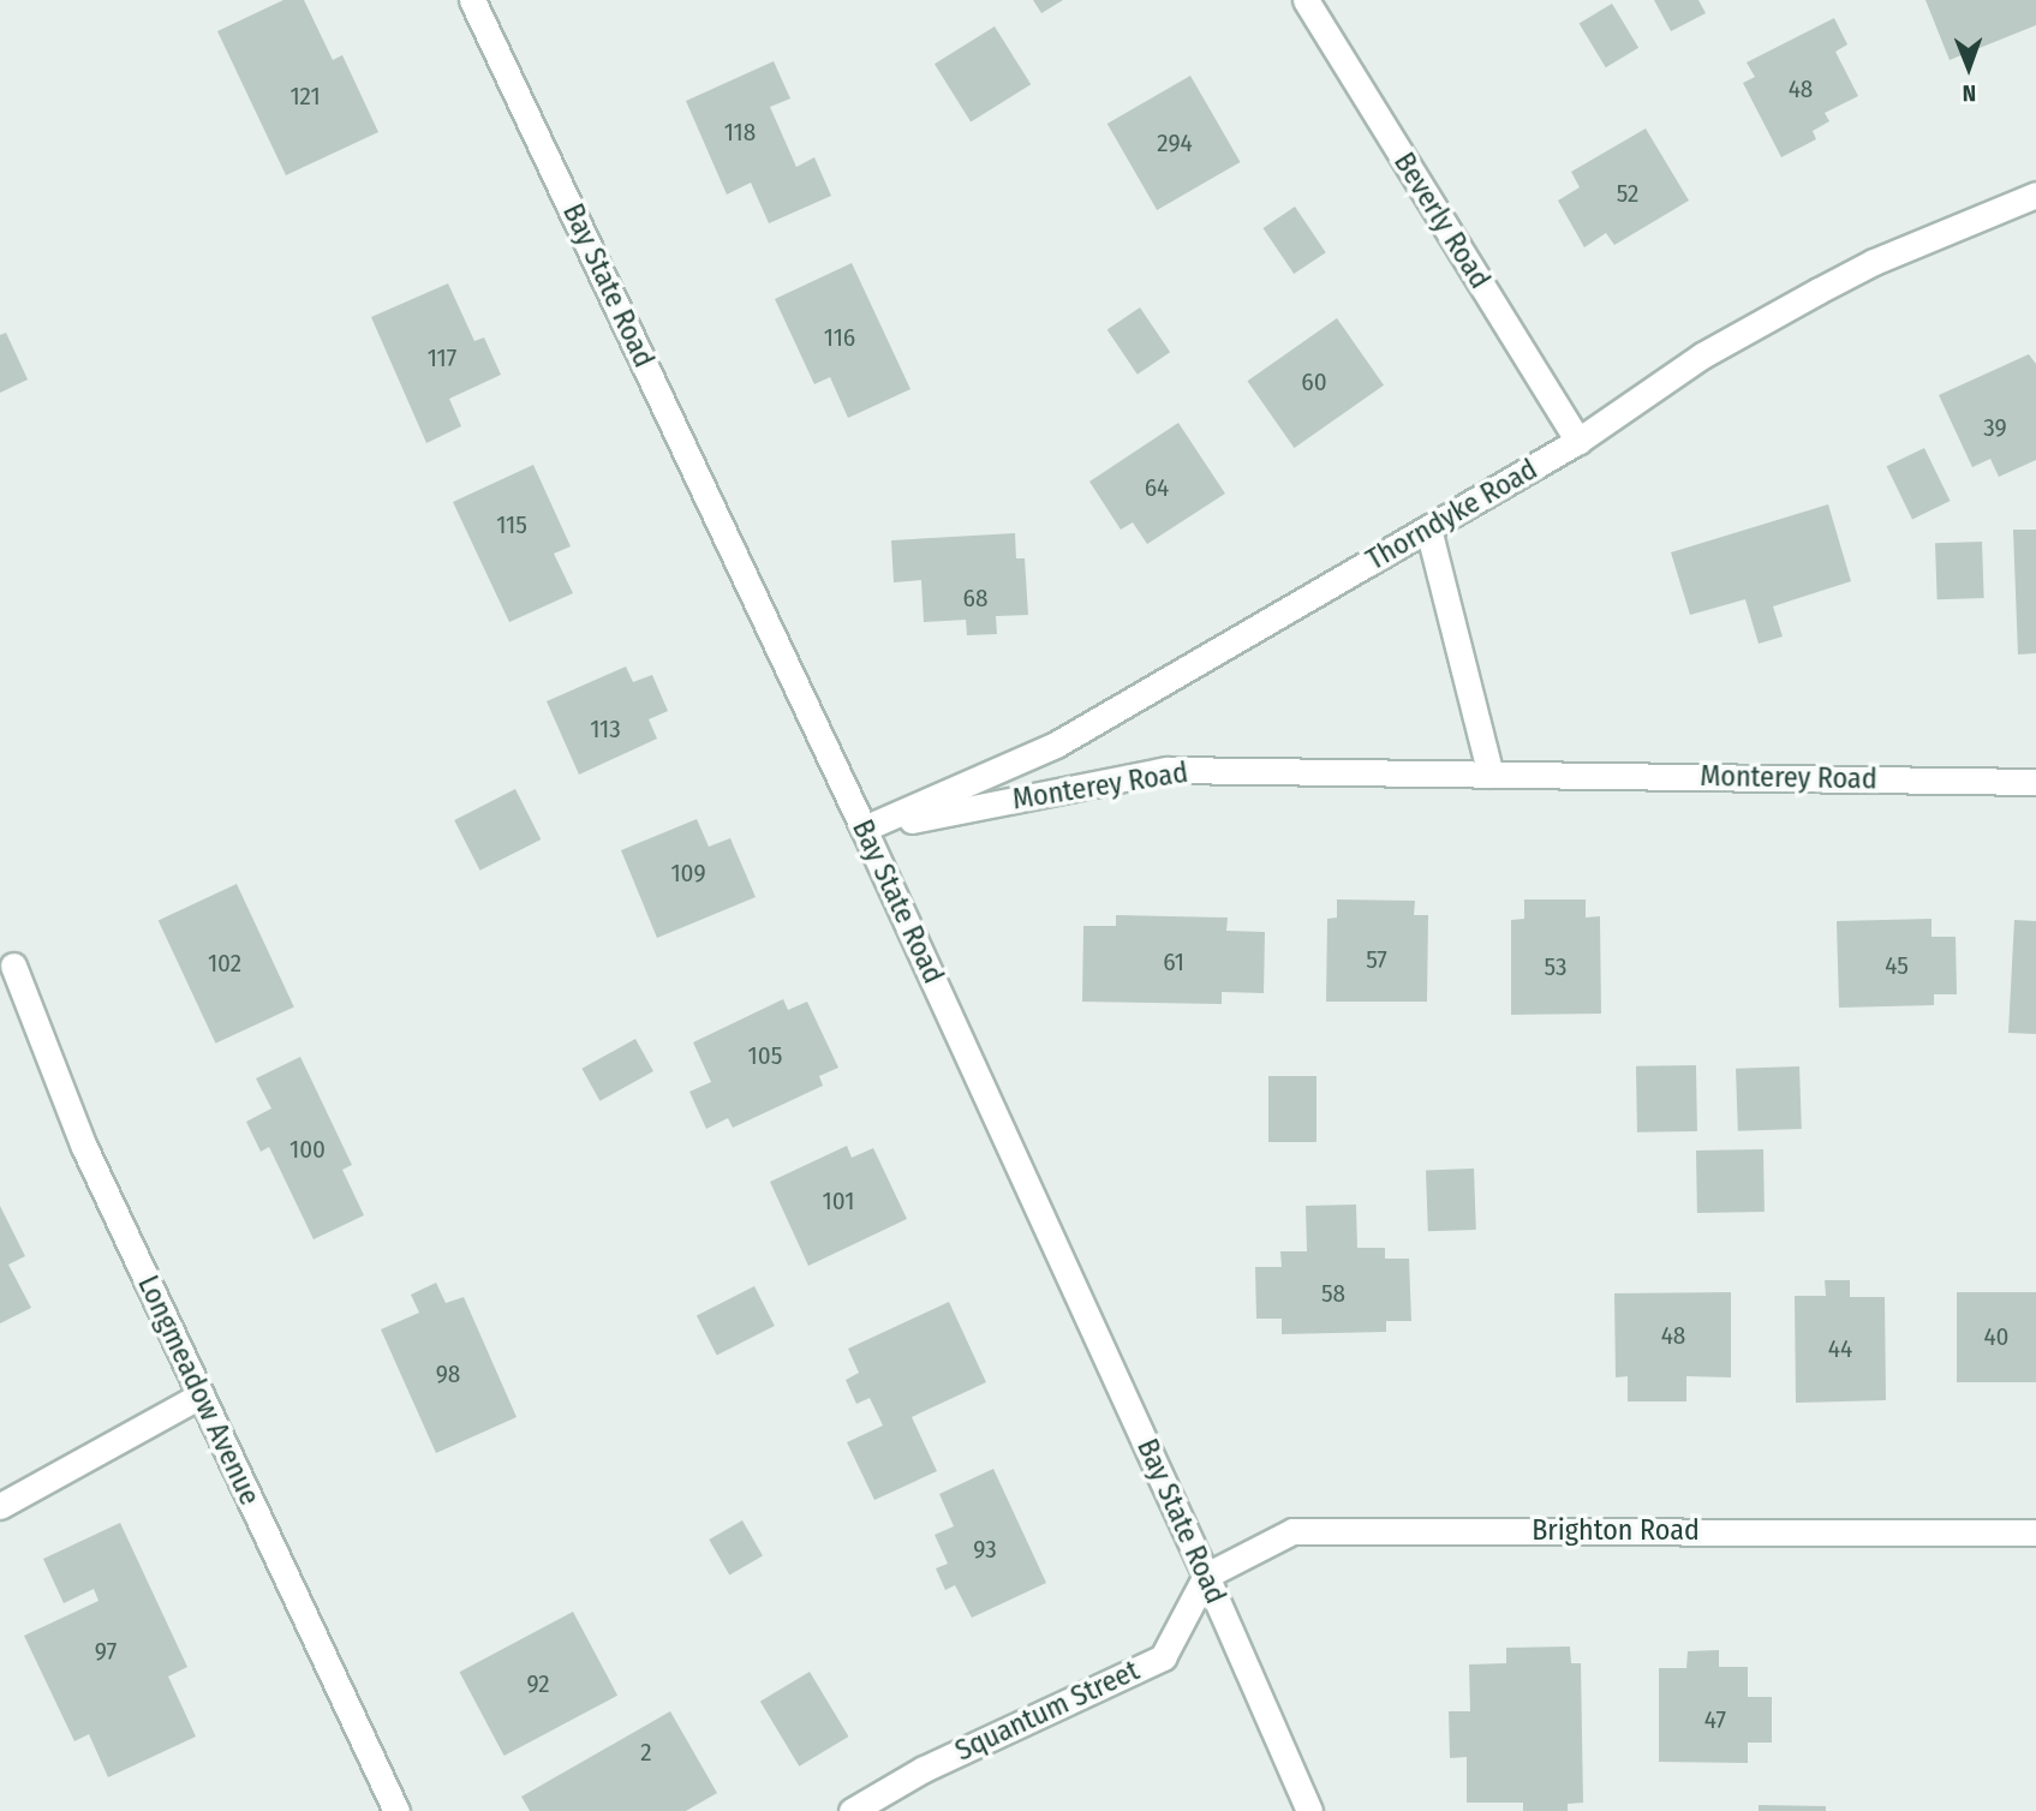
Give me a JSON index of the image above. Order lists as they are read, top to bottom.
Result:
{
  "streets": {
    "street": [
      "Beverly Road",
      "Bay State Road",
      "Thorndyke Road",
      "Monterey Road",
      "Longmeadow Avenue",
      "Brighton Road",
      "Squantum Street"
    ]
  },
  "crossings": [
    ["Beverly Road", "Thorndyke Road"],
    ["Bay State Road", "Thorndyke Road"],
    ["Bay State Road", "Monterey Road"],
    ["Bay State Road", "Brighton Road"],
    ["Bay State Road", "Squantum Street"],
    ["Thorndyke Road", "Monterey Road"],
    ["Brighton Road", "Squantum Street"]
  ],
  "house_numbers": [
    "48",
    "121",
    "118",
    "294",
    "52",
    "116",
    "117",
    "60",
    "39",
    "64",
    "115",
    "68",
    "113",
    "109",
    "57",
    "61",
    "102",
    "45",
    "53",
    "105",
    "100",
    "101",
    "58",
    "48",
    "40",
    "44",
    "98",
    "93",
    "97",
    "92",
    "47",
    "2"
  ],
  "north": "bottom"
}
